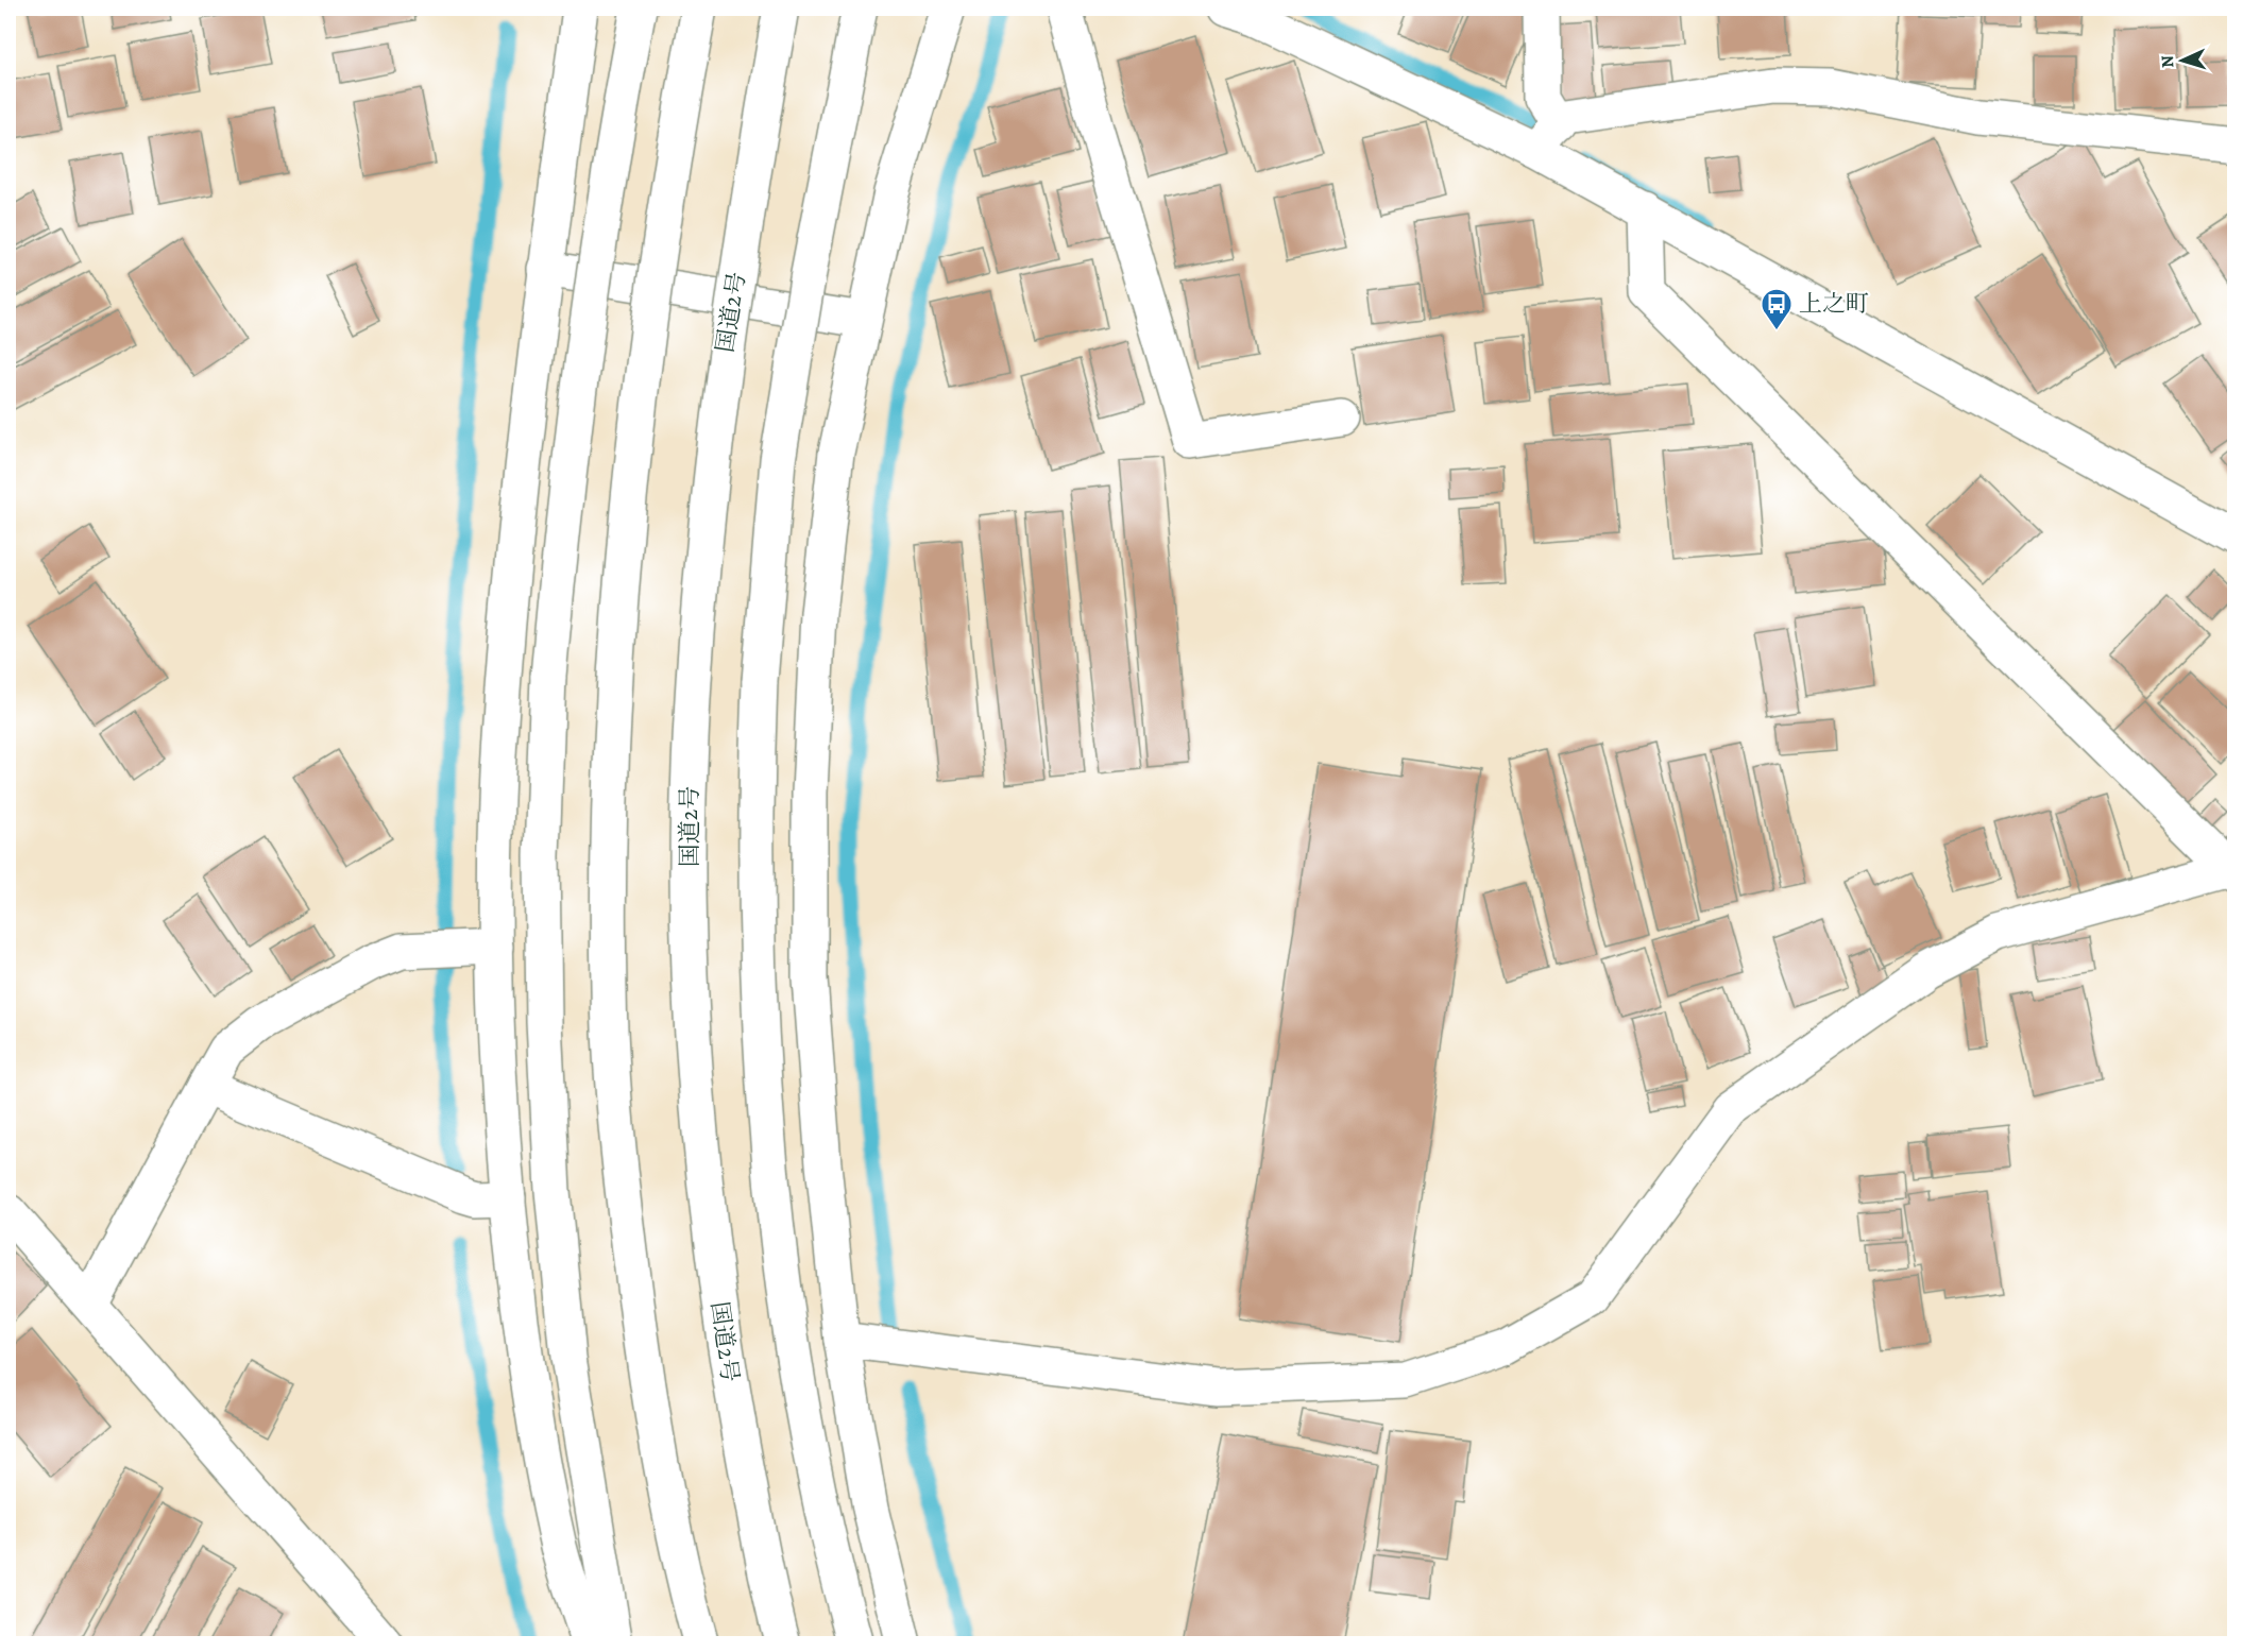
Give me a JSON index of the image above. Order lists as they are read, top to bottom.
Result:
{
  "streets": {
    "main road": ["国道2号"]
  },
  "places": {
    "bus stop": ["上之町"]
  },
  "north": "left"
}
